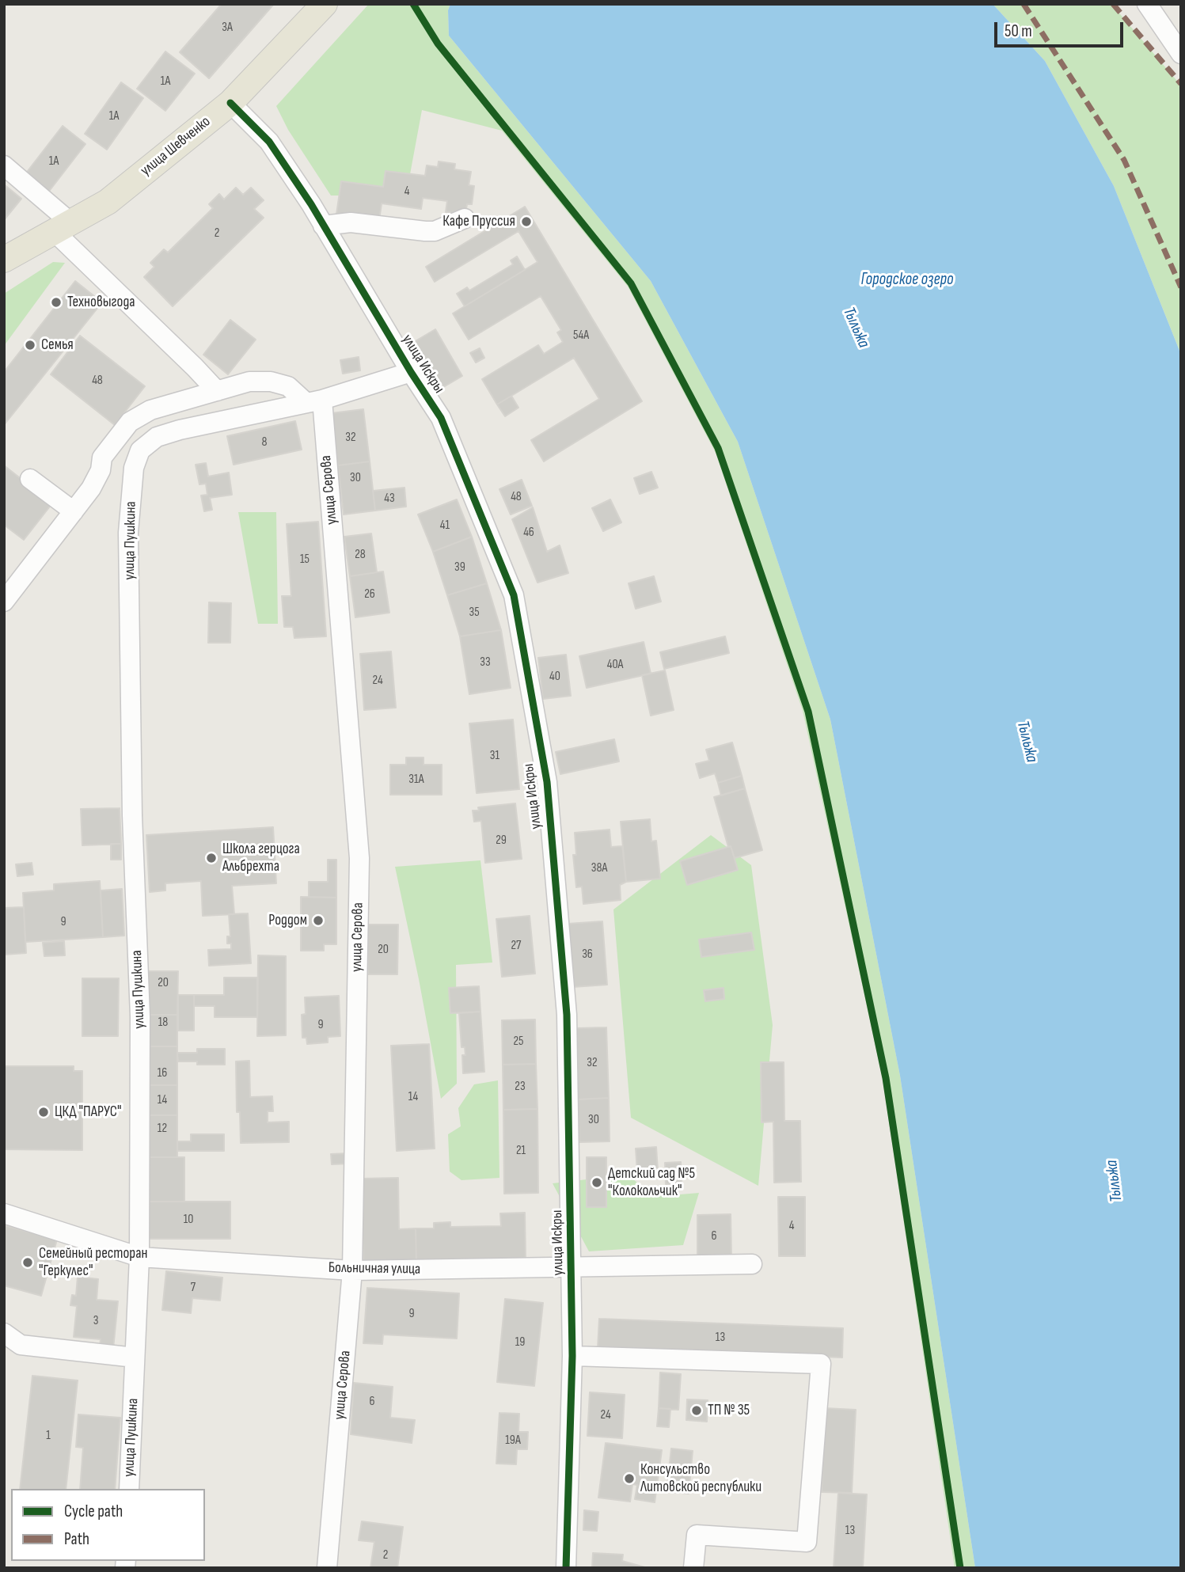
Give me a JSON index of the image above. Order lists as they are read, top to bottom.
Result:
{
  "streets": {
    "main road": ["улица Шевченко"],
    "street": [
      "улица Искры",
      "улица Серова",
      "улица Пушкина",
      "Больничная улица"
    ]
  },
  "crossings": [
    ["улица Шевченко", "улица Искры"],
    ["улица Искры", "Больничная улица"],
    ["улица Серова", "улица Пушкина"],
    ["улица Серова", "Больничная улица"],
    ["улица Пушкина", "Больничная улица"]
  ],
  "water": ["Городское озеро", "Тыльжа"],
  "places": [
    "Кафе Пруссия",
    "Техновыгода",
    "Семья",
    "Школа герцога Альбрехта",
    "Роддом",
    "ЦКД \"ПАРУС\"",
    "Детский сад №5 \"Колокольчик\"",
    "Семейный ресторан \"Геркулес\"",
    "ТП № 35",
    "Консульство Литовской республики"
  ],
  "house_numbers": [
    "3А",
    "1А",
    "1А",
    "1А",
    "4",
    "2",
    "54А",
    "48",
    "32",
    "8",
    "30",
    "48",
    "43",
    "41",
    "46",
    "28",
    "15",
    "39",
    "26",
    "35",
    "33",
    "40А",
    "40",
    "24",
    "31",
    "31А",
    "29",
    "38А",
    "9",
    "27",
    "20",
    "36",
    "20",
    "18",
    "9",
    "25",
    "32",
    "16",
    "23",
    "14",
    "14",
    "30",
    "12",
    "21",
    "10",
    "4",
    "6",
    "7",
    "9",
    "3",
    "13",
    "19",
    "6",
    "24",
    "1",
    "19А",
    "13",
    "2"
  ],
  "legend": ["Cycle path", "Path"],
  "scale_bar": "50 m"
}
